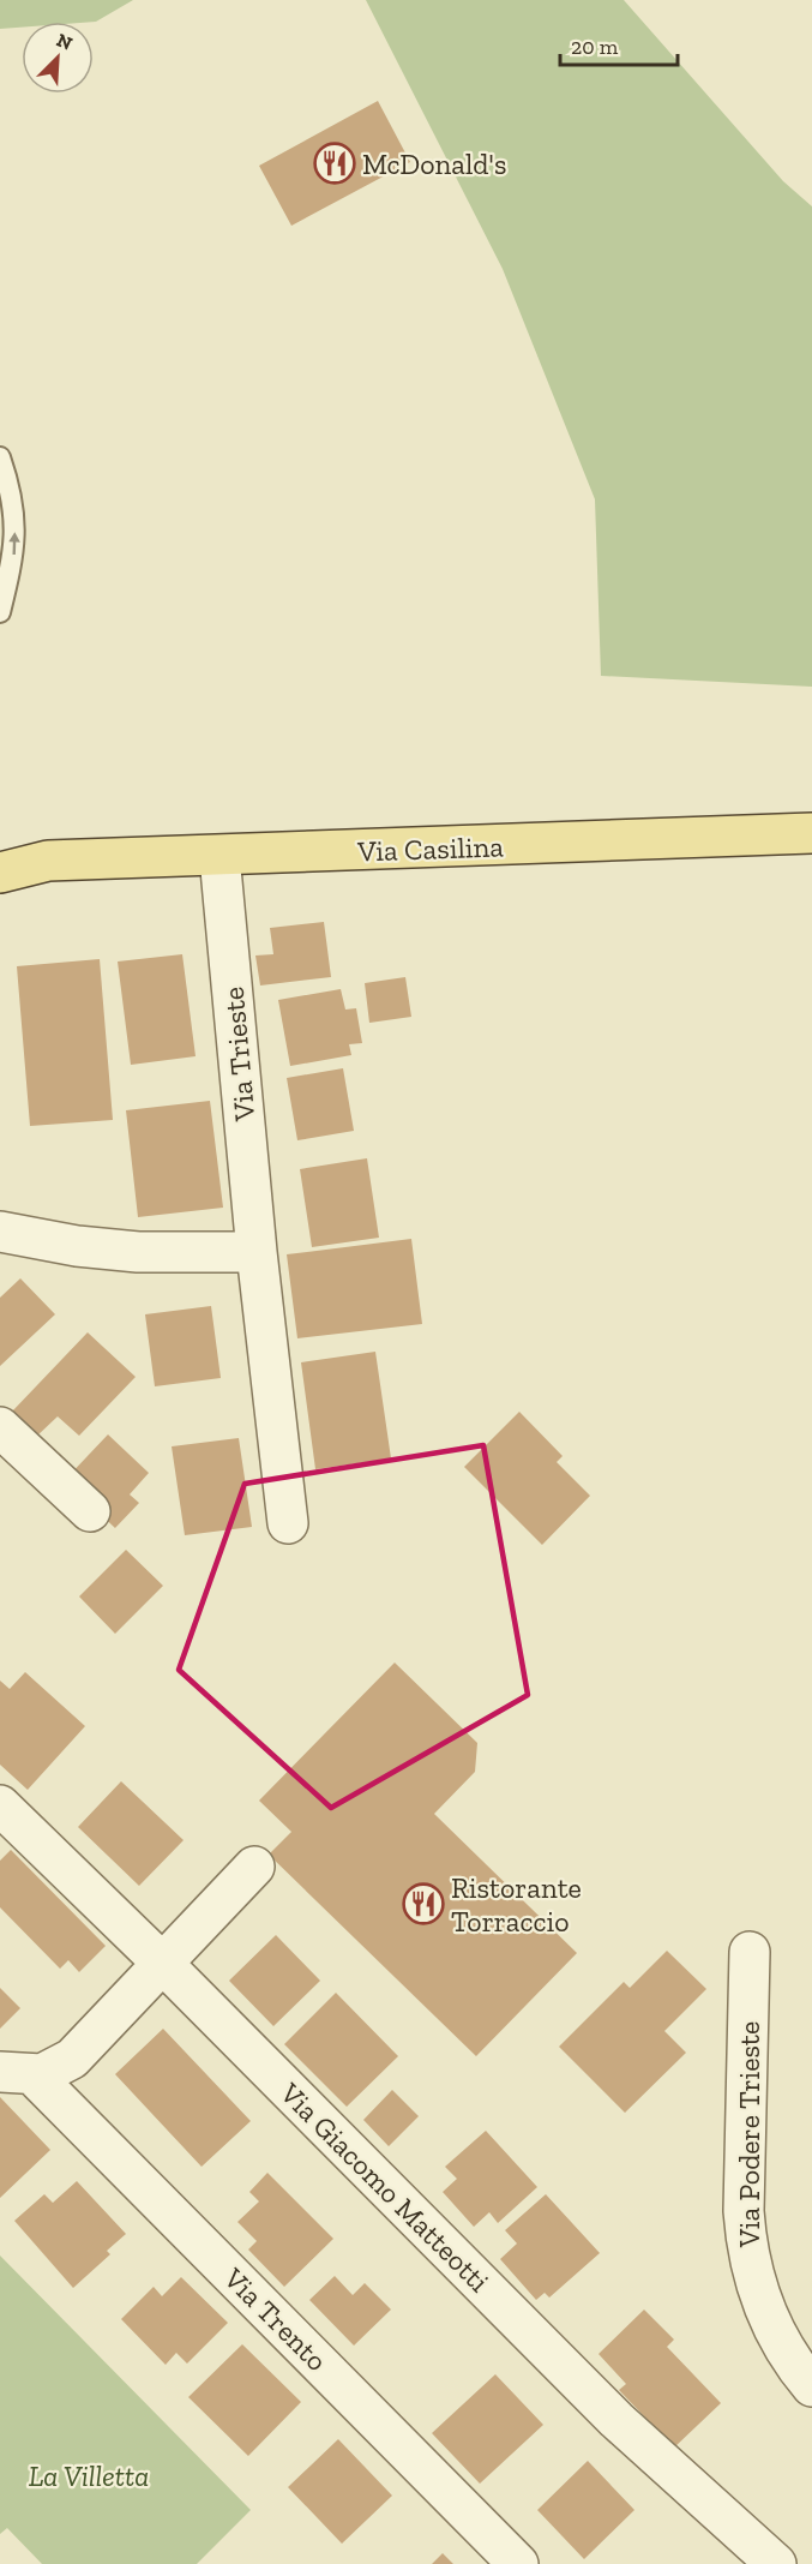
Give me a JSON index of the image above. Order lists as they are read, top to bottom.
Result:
{
  "streets": {
    "main road": ["Via Casilina"],
    "street": [
      "Via Trieste",
      "Via Podere Trieste",
      "Via Giacomo Matteotti",
      "Via Trento"
    ]
  },
  "crossings": [
    ["Via Casilina", "Via Trieste"],
    ["Via Giacomo Matteotti", "Via Trento"]
  ],
  "parks": ["La Villetta"],
  "places": {
    "restaurant": ["McDonald's", "Ristorante Torraccio"]
  },
  "scale_bar": "20 m",
  "north": "top right"
}
